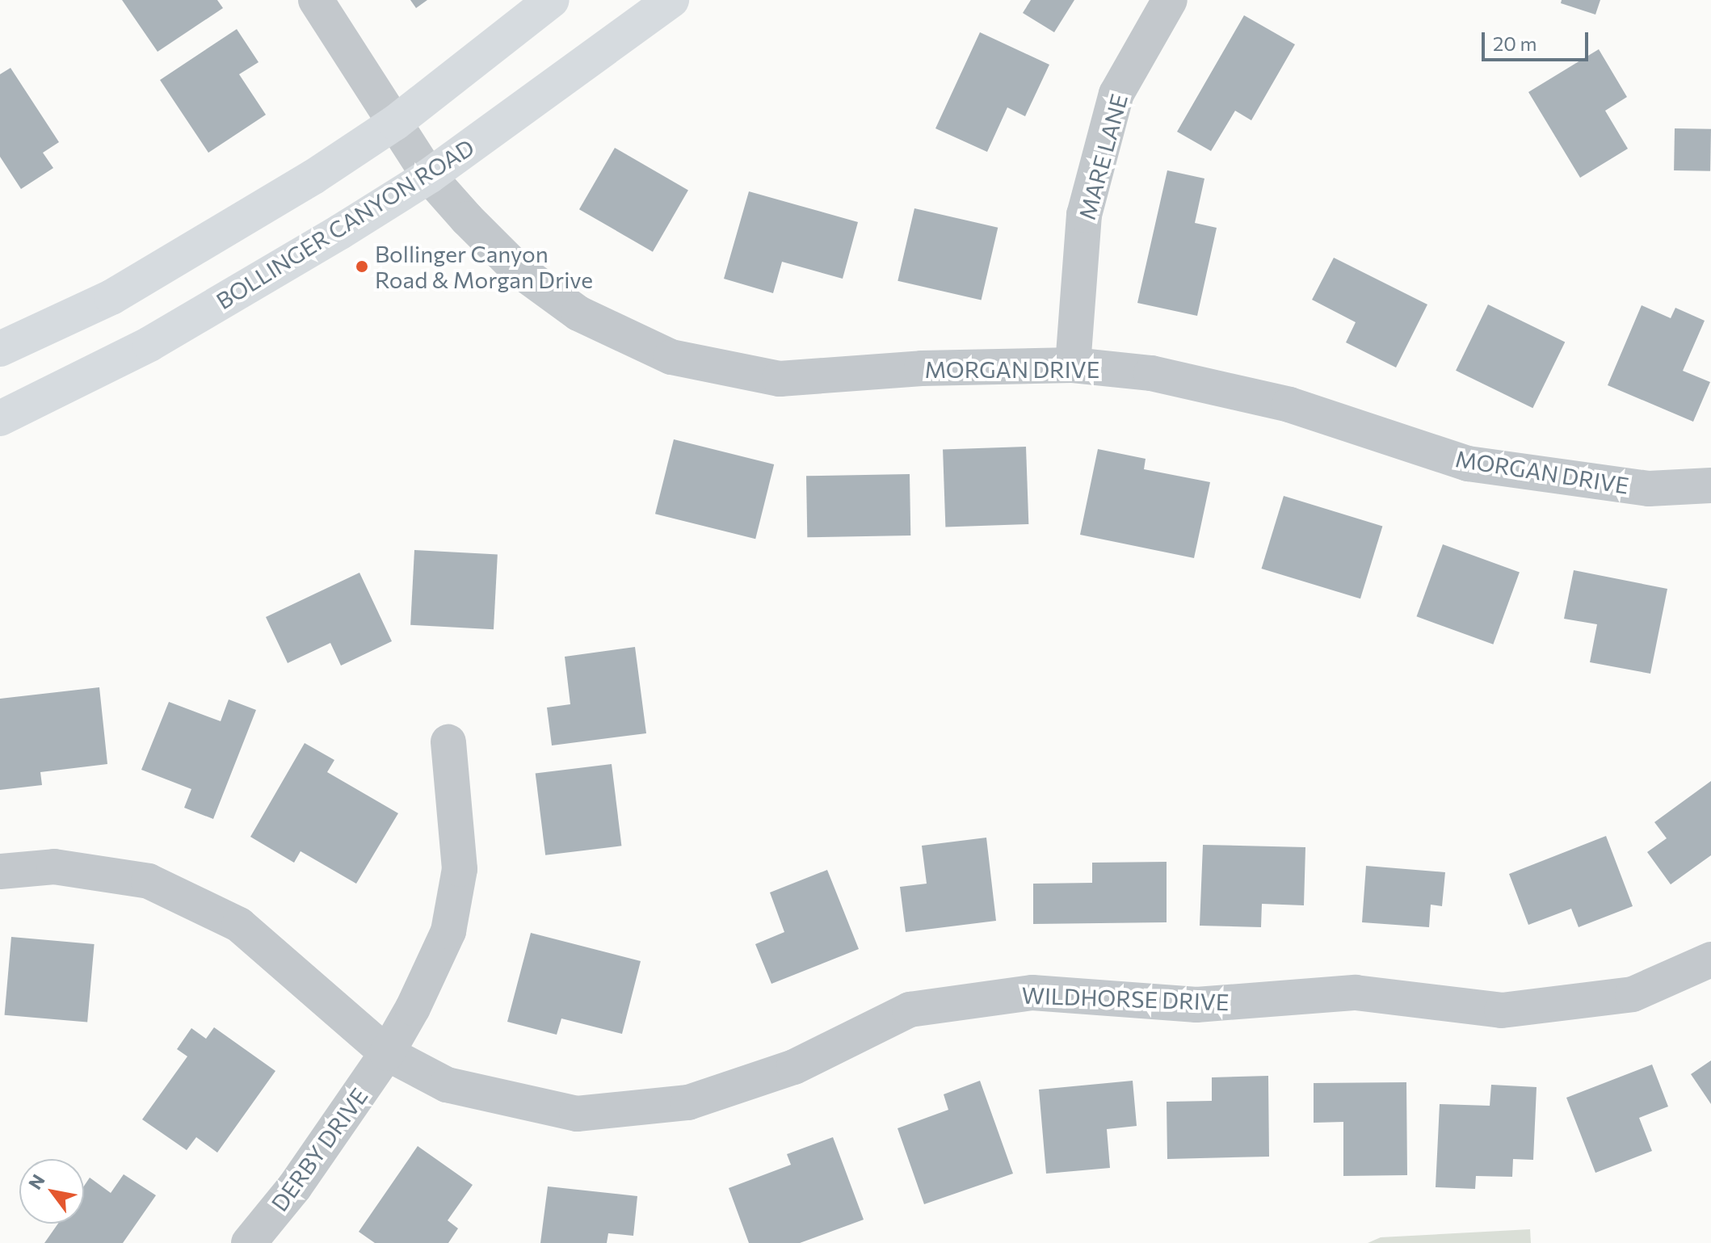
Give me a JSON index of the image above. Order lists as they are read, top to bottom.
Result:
{
  "streets": {
    "main road": ["BOLLINGER CANYON ROAD"],
    "street": [
      "MARE LANE",
      "MORGAN DRIVE",
      "WILDHORSE DRIVE",
      "DERBY DRIVE"
    ]
  },
  "crossings": [
    ["MARE LANE", "MORGAN DRIVE"],
    ["BOLLINGER CANYON ROAD", "MORGAN DRIVE"],
    ["WILDHORSE DRIVE", "DERBY DRIVE"]
  ],
  "places": ["Bollinger Canyon Road & Morgan Drive"],
  "scale_bar": "20 m",
  "north": "top left"
}
